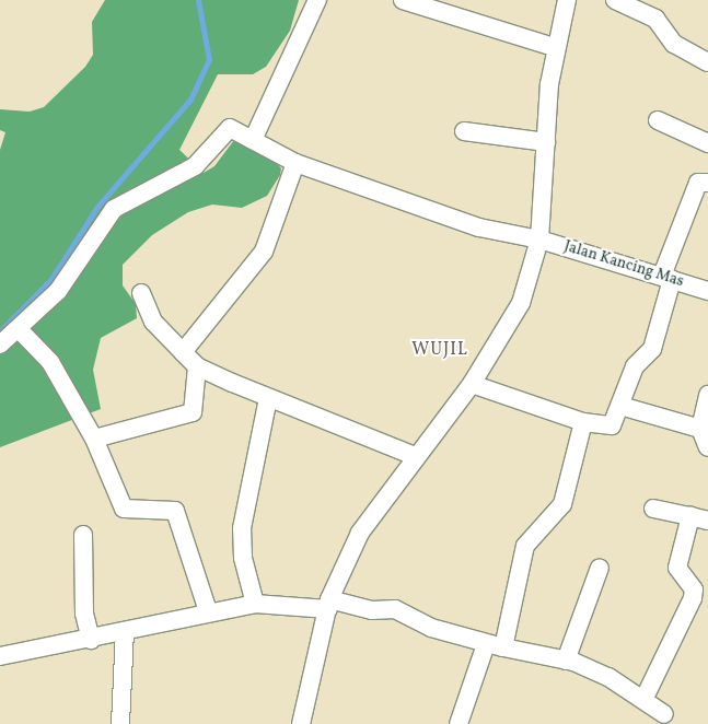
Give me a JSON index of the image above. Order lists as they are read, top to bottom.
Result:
{
  "streets": {
    "street": ["Jalan Kancing Mas"]
  },
  "districts": ["WUJIL"]
}
